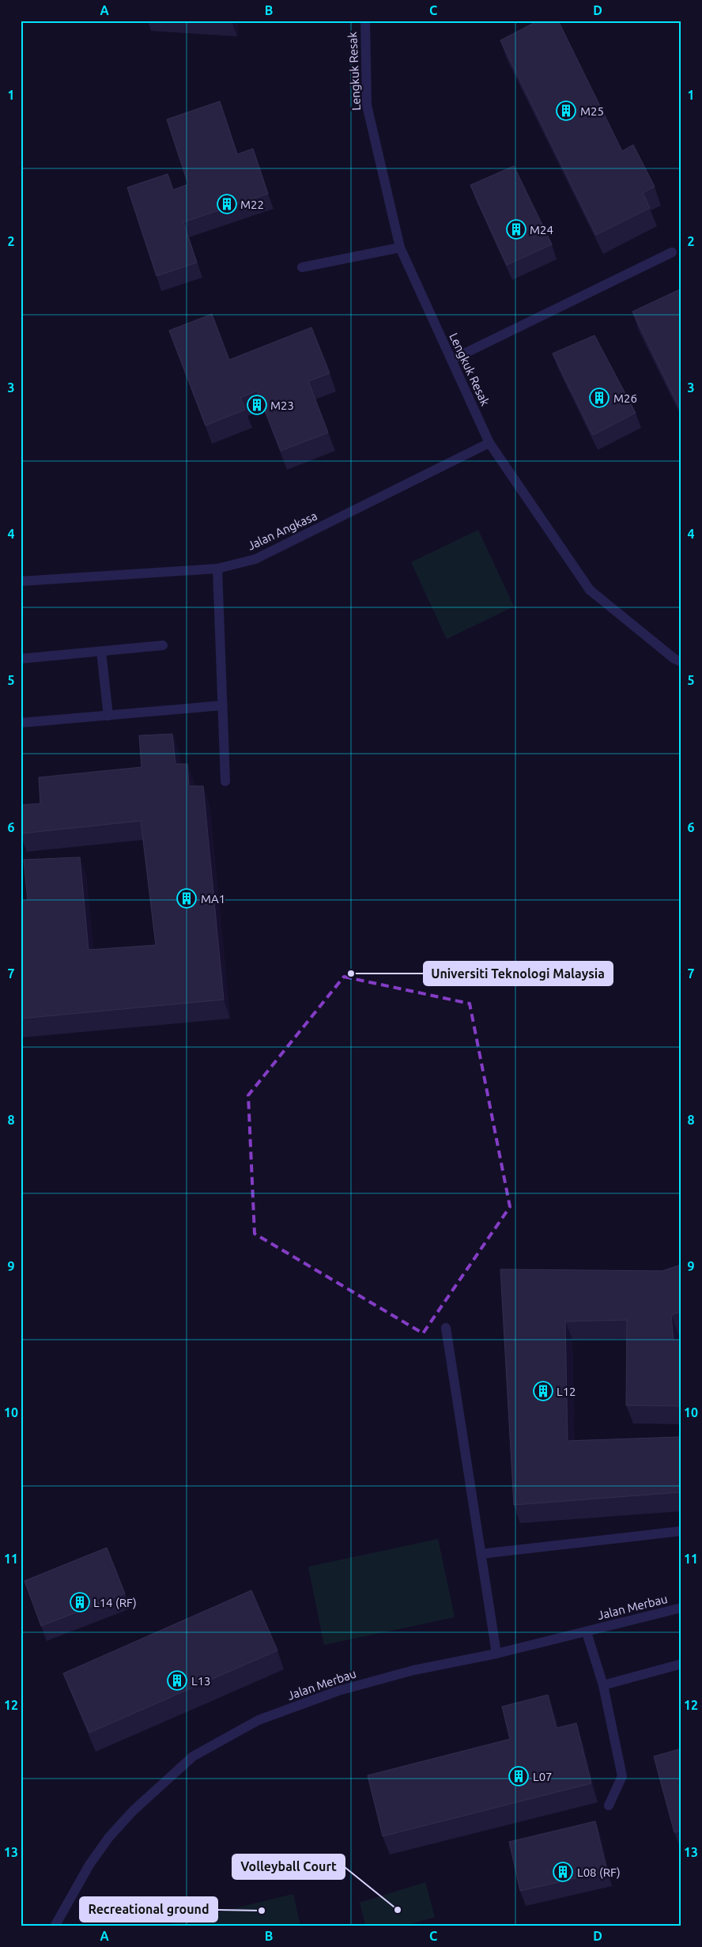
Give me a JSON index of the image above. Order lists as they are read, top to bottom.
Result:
{
  "streets": {
    "street": ["Lengkuk Resak", "Jalan Angkasa", "Jalan Merbau"]
  },
  "crossings": [
    ["Lengkuk Resak", "Jalan Angkasa"]
  ],
  "places": {
    "building": [
      "M25",
      "M22",
      "M24",
      "M26",
      "M23",
      "MA1",
      "L12",
      "L14 (RF)",
      "L13",
      "L07",
      "L08 (RF)"
    ],
    "other": ["Universiti Teknologi Malaysia", "Volleyball Court", "Recreational ground"]
  },
  "grid": {
    "columns": [
      "A",
      "B",
      "C",
      "D"
    ],
    "rows": [
      "1",
      "2",
      "3",
      "4",
      "5",
      "6",
      "7",
      "8",
      "9",
      "10",
      "11",
      "12",
      "13"
    ]
  }
}
